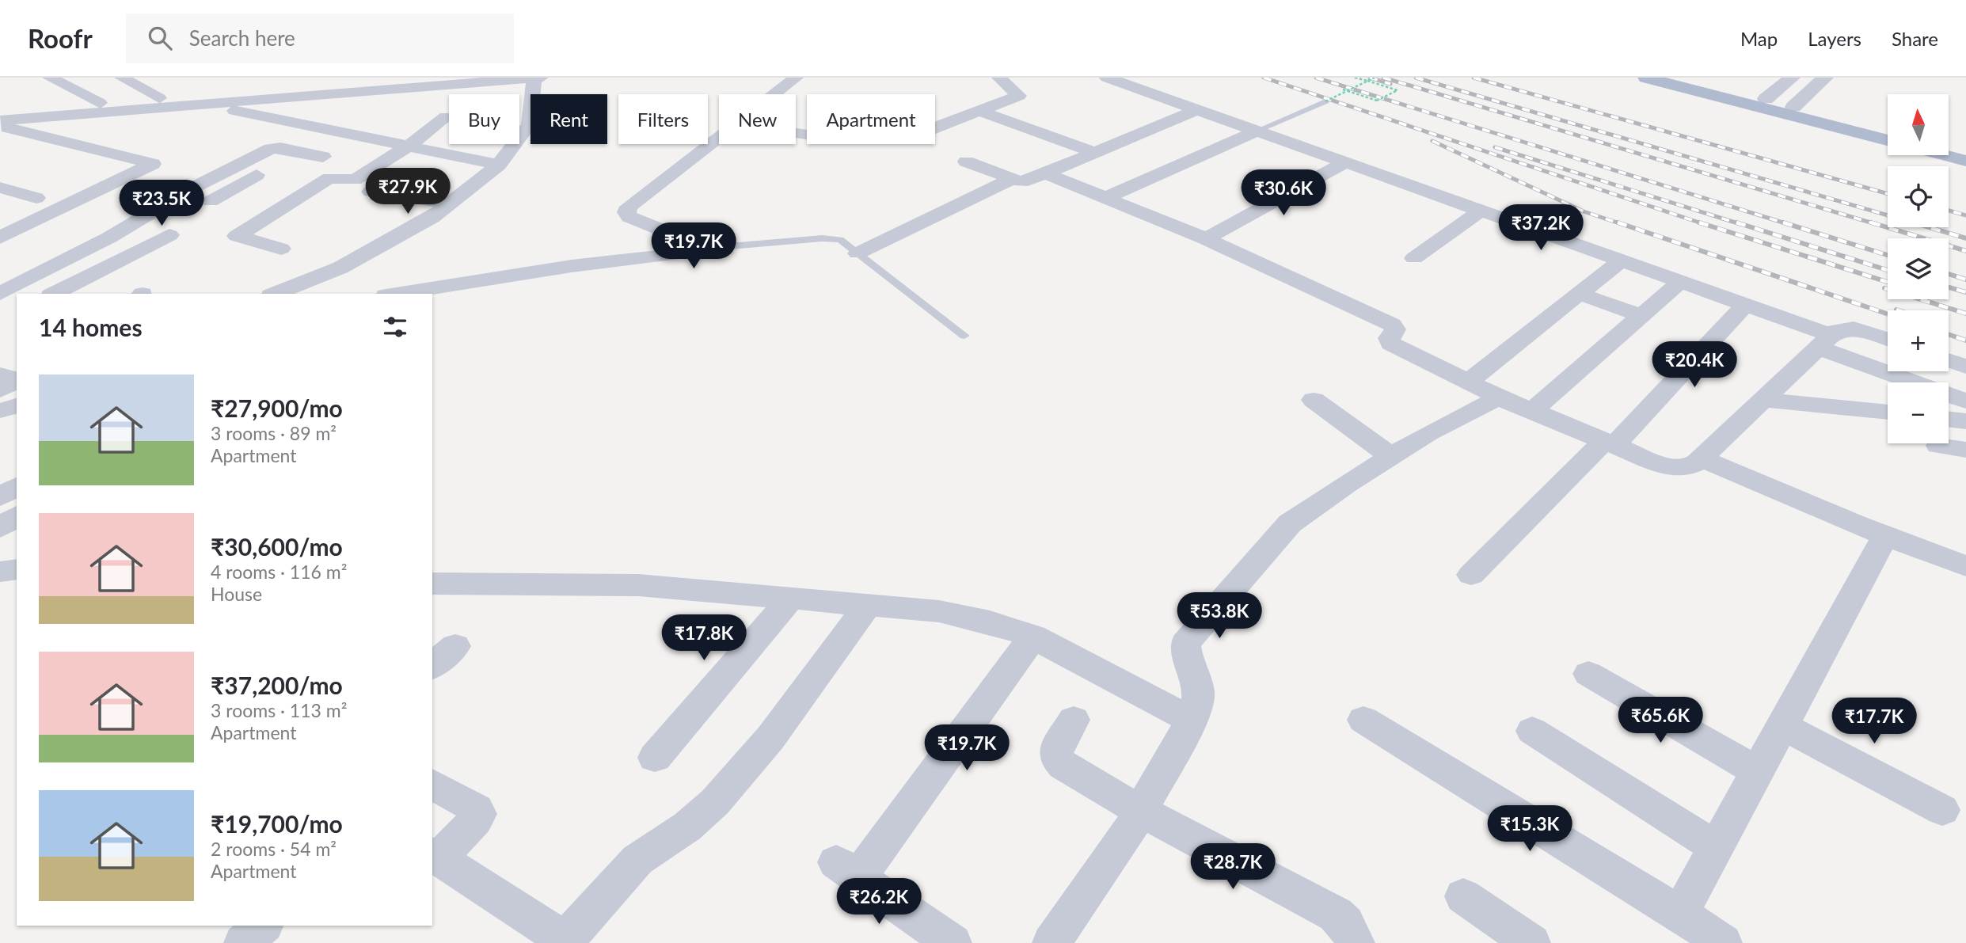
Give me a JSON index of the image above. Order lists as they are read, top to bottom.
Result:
{
  "north": "top",
  "page": {
    "header": "Roofr",
    "search": "Search here",
    "nav": ["Map", "Layers", "Share"],
    "map_buttons": ["+", "−"],
    "chip": [
      "Buy",
      "Rent",
      "Filters",
      "New",
      "Apartment"
    ],
    "price": [
      "₹27.9K",
      "₹30.6K",
      "₹23.5K",
      "₹37.2K",
      "₹19.7K",
      "₹20.4K",
      "₹53.8K",
      "₹17.8K",
      "₹65.6K",
      "₹17.7K",
      "₹19.7K",
      "₹15.3K",
      "₹28.7K",
      "₹26.2K"
    ],
    "heading": "14 homes",
    "list": [
      {
        "name": "₹27,900/mo",
        "note": "3 rooms · 89 m² · Apartment"
      },
      {
        "name": "₹30,600/mo",
        "note": "4 rooms · 116 m² · House"
      },
      {
        "name": "₹37,200/mo",
        "note": "3 rooms · 113 m² · Apartment"
      },
      {
        "name": "₹19,700/mo",
        "note": "2 rooms · 54 m² · Apartment"
      }
    ]
  }
}
